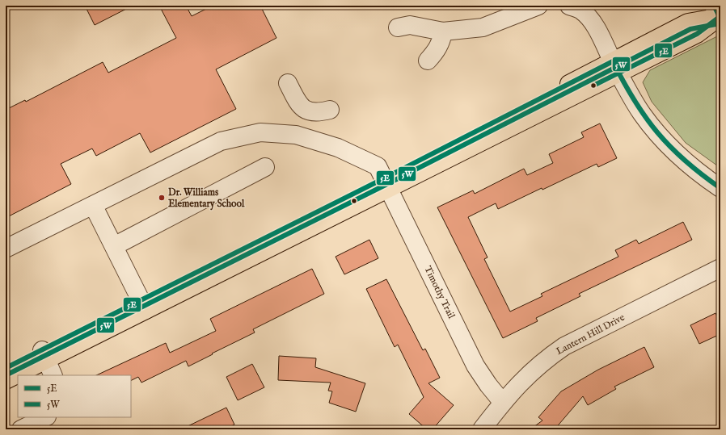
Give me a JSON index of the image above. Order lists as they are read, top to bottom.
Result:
{
  "streets": {
    "street": ["Timothy Trail", "Lantern Hill Drive"]
  },
  "crossings": [
    ["Timothy Trail", "Lantern Hill Drive"]
  ],
  "places": ["Dr. Williams Elementary School"],
  "lines": ["transit line 5E", "transit line 5W"],
  "legend": ["5E", "5W"]
}
